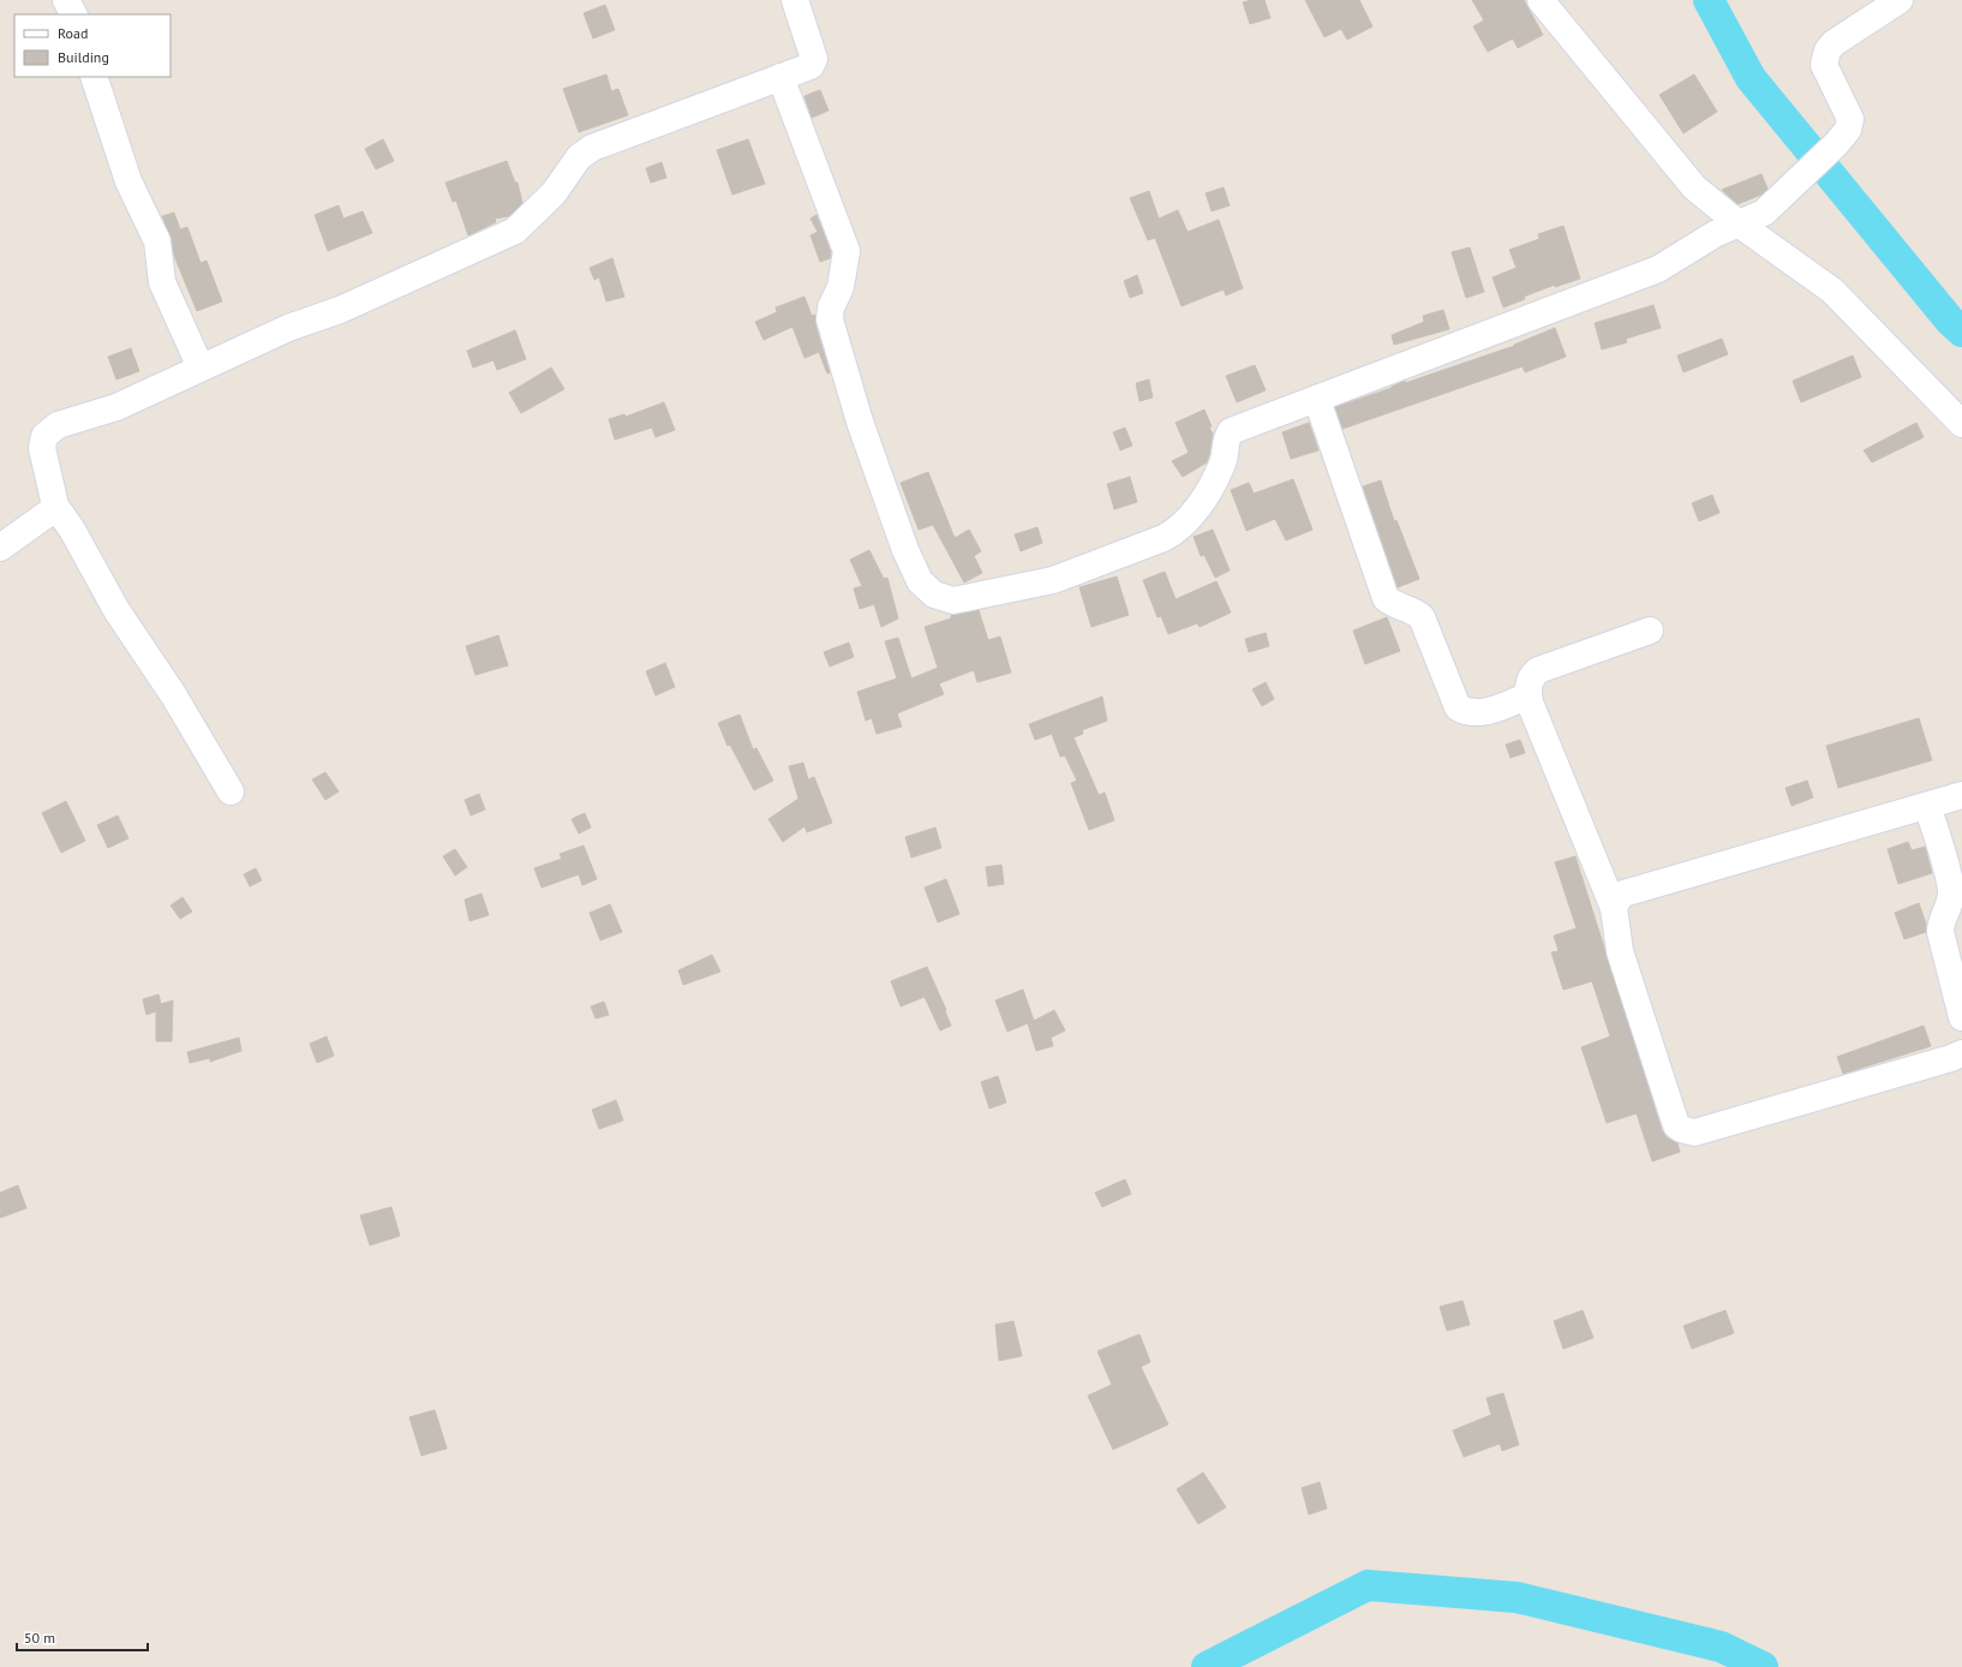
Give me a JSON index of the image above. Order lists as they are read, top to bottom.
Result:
{
  "legend": ["Road", "Building"],
  "scale_bar": "50 m"
}
